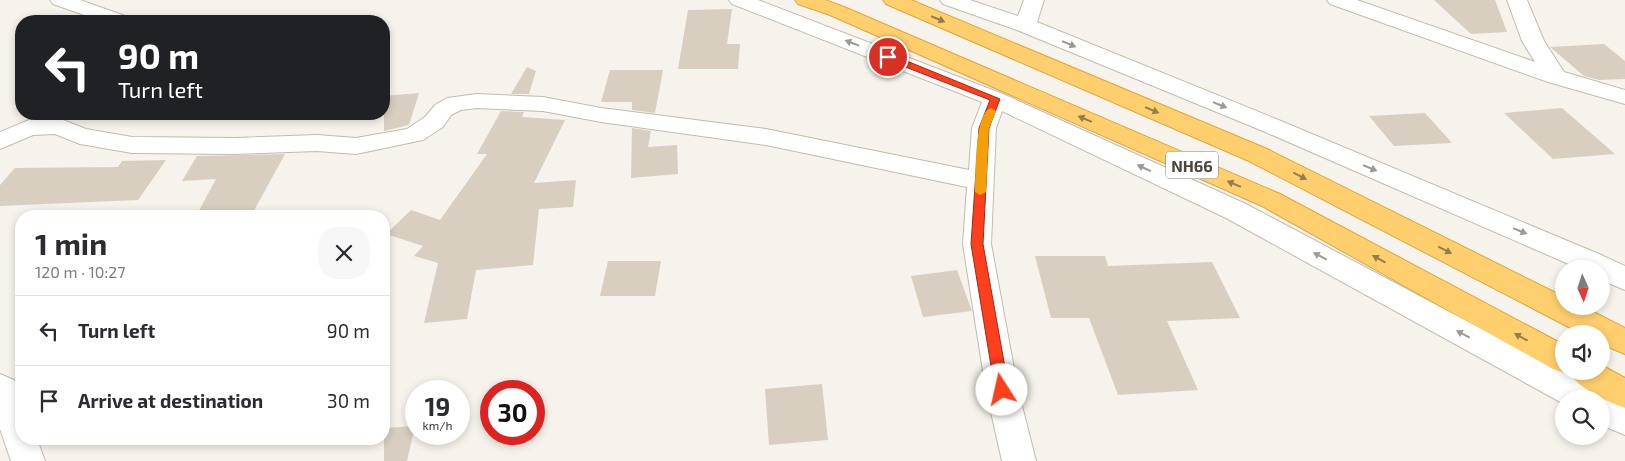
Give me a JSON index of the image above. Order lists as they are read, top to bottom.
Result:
{
  "streets": {
    "highway": ["NH66"]
  },
  "north": "bottom",
  "page": {
    "turn": ["90 m", "Turn left"],
    "heading": ["1 min", "120 m · 10:27"],
    "list": [
      {
        "name": "Turn left",
        "value": "90 m"
      },
      {
        "name": "Arrive at destination",
        "value": "30 m"
      }
    ],
    "speed": "19 km/h",
    "limit": "30"
  }
}
